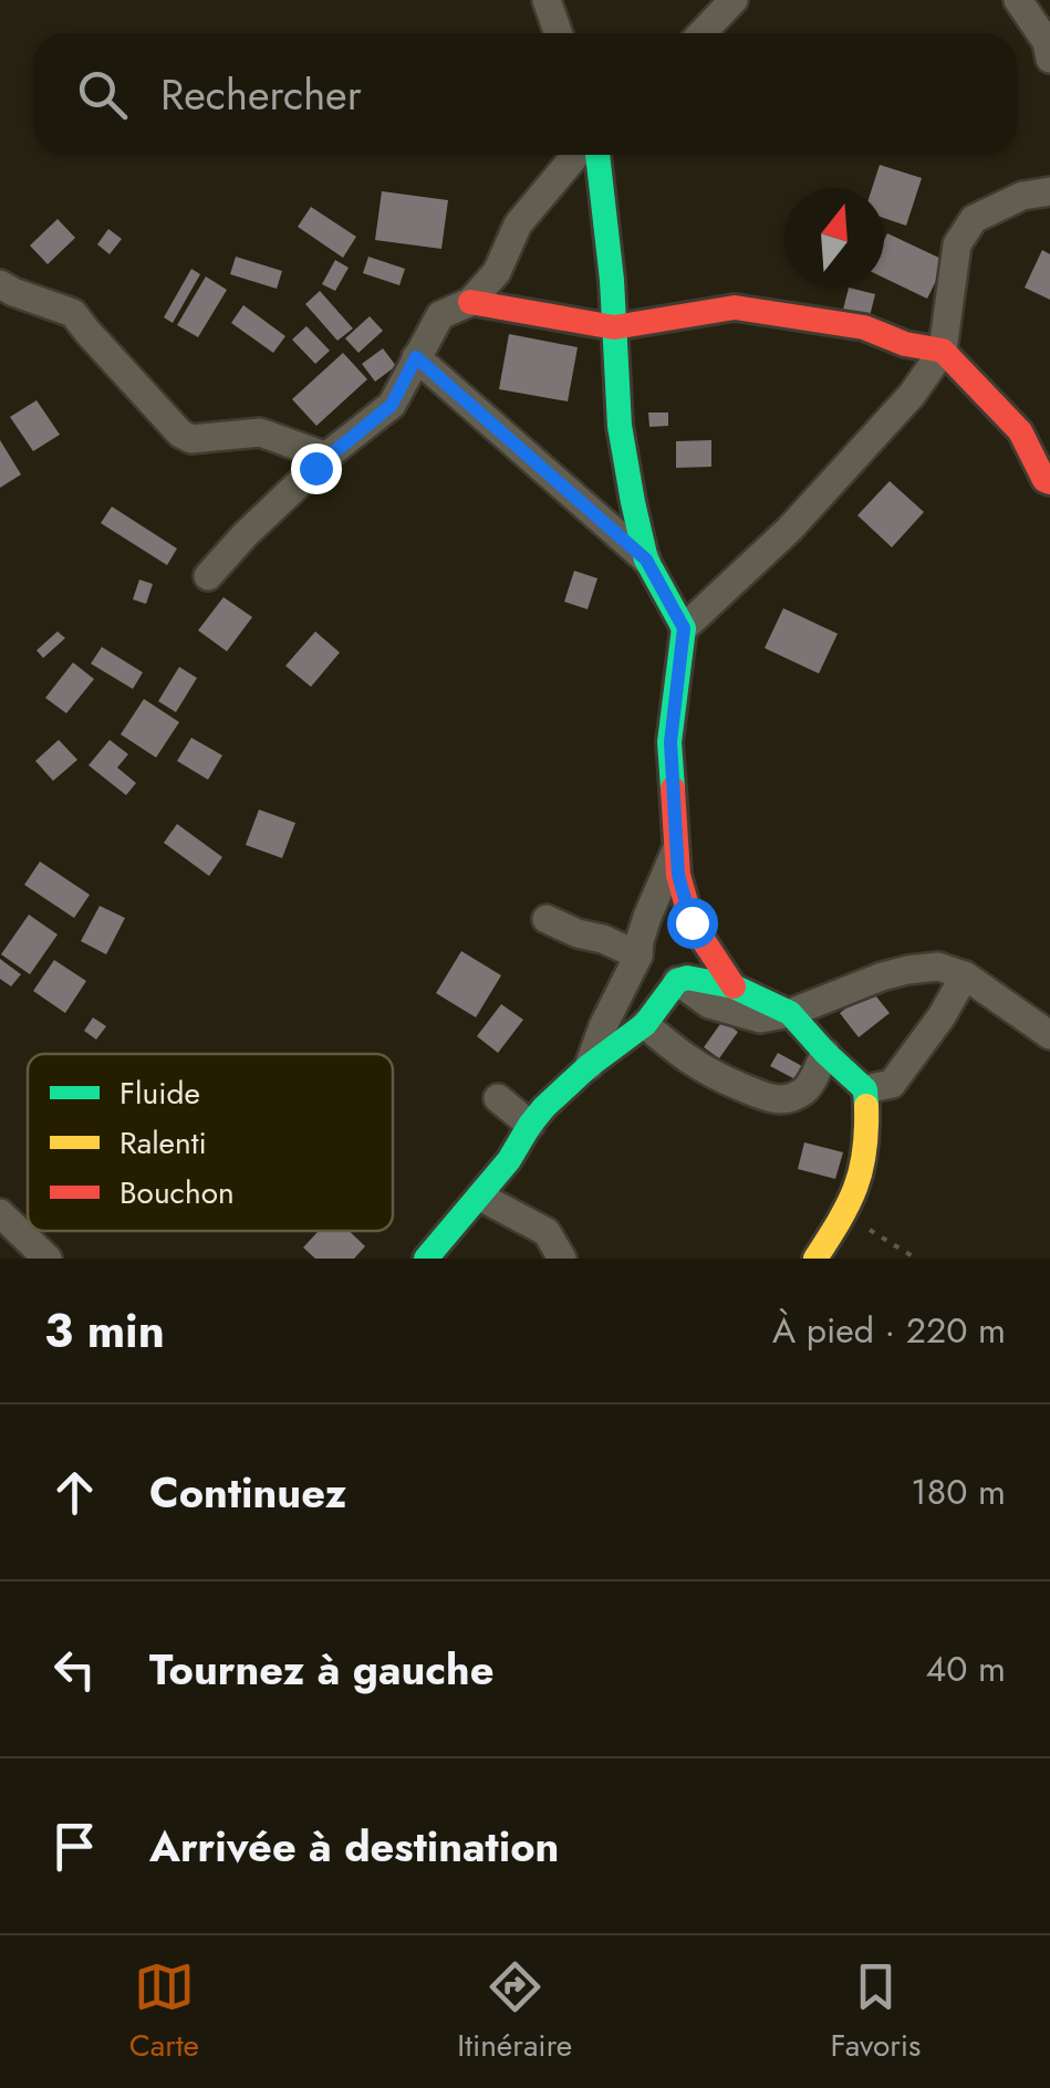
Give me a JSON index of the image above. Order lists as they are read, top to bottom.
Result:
{
  "legend": ["Fluide", "Ralenti", "Bouchon"],
  "north": "top",
  "page": {
    "search": "Rechercher",
    "heading": ["3 min", "À pied · 220 m"],
    "list": [
      ["Continuez", "180 m"],
      ["Tournez à gauche", "40 m"],
      "Arrivée à destination"
    ],
    "nav": ["Carte", "Itinéraire", "Favoris"]
  }
}
